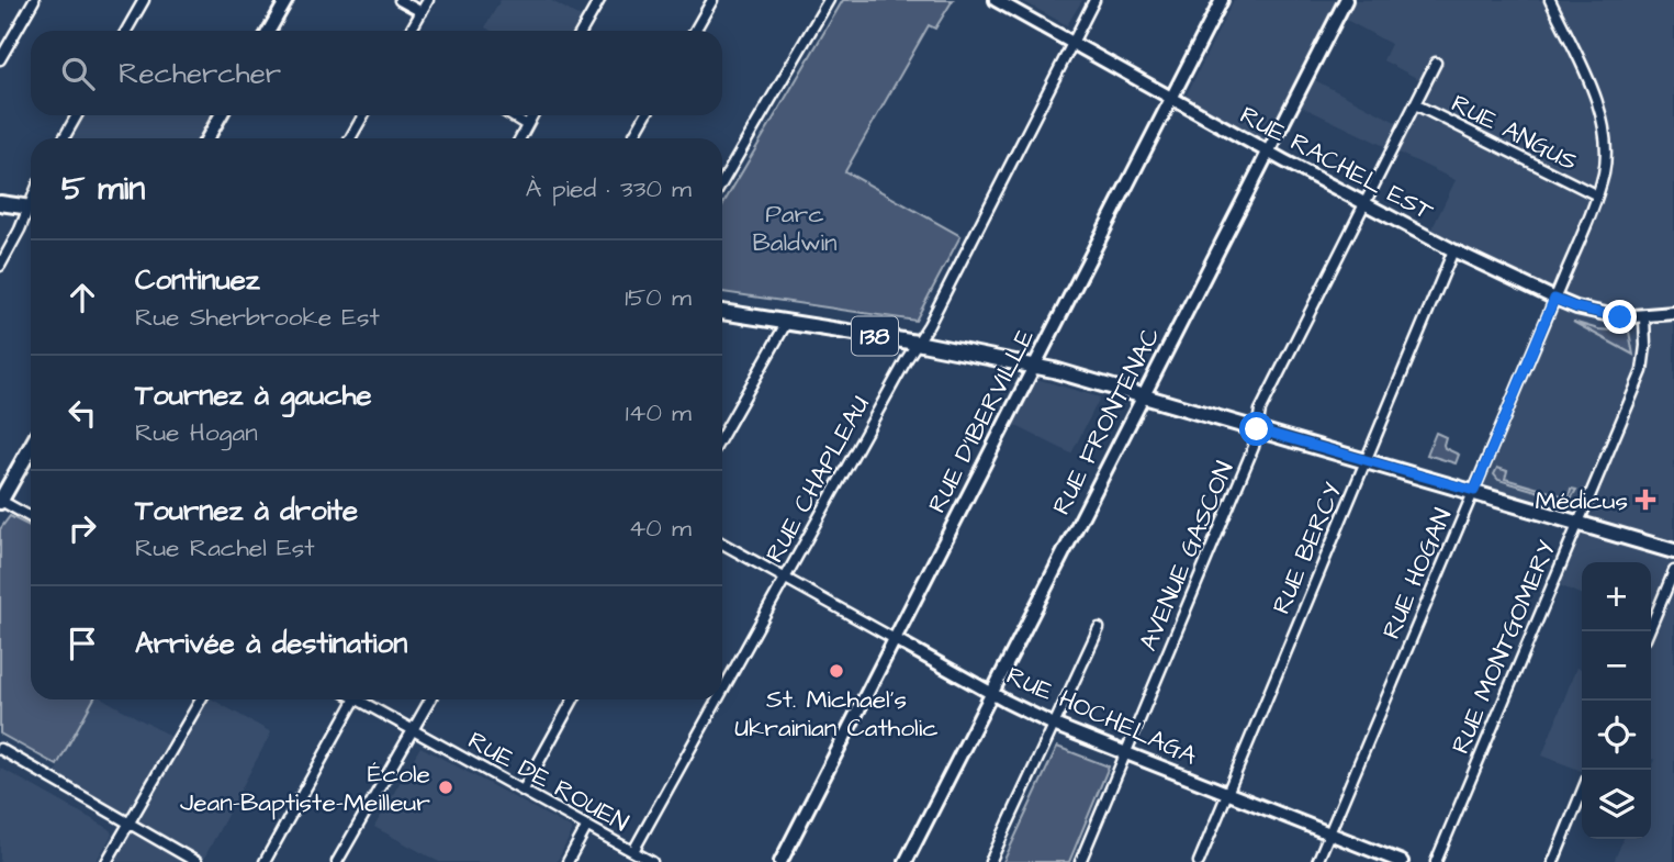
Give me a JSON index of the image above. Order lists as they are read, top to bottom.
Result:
{
  "streets": {
    "main road": [
      "RUE RACHEL EST",
      "138",
      "RUE D'IBERVILLE",
      "RUE FRONTENAC",
      "RUE HOCHELAGA"
    ],
    "street": [
      "RUE ANGUS",
      "RUE CHAPLEAU",
      "RUE BERCY",
      "AVENUE GASCON",
      "RUE HOGAN",
      "RUE MONTGOMERY",
      "RUE DE ROUEN"
    ]
  },
  "crossings": [
    ["RUE ANGUS", "AVENUE GASCON"],
    ["RUE ANGUS", "RUE HOGAN"],
    ["RUE RACHEL EST", "RUE D'IBERVILLE"],
    ["RUE RACHEL EST", "RUE FRONTENAC"],
    ["RUE RACHEL EST", "RUE CHAPLEAU"],
    ["RUE RACHEL EST", "RUE BERCY"],
    ["RUE RACHEL EST", "AVENUE GASCON"],
    ["RUE RACHEL EST", "RUE HOGAN"],
    ["RUE RACHEL EST", "RUE MONTGOMERY"],
    ["138", "RUE D'IBERVILLE"],
    ["138", "RUE FRONTENAC"],
    ["138", "RUE CHAPLEAU"],
    ["138", "RUE BERCY"],
    ["138", "AVENUE GASCON"],
    ["138", "RUE HOGAN"],
    ["138", "RUE MONTGOMERY"],
    ["RUE D'IBERVILLE", "RUE HOCHELAGA"],
    ["RUE FRONTENAC", "RUE HOCHELAGA"],
    ["RUE CHAPLEAU", "RUE HOCHELAGA"],
    ["RUE CHAPLEAU", "RUE DE ROUEN"],
    ["RUE BERCY", "RUE HOCHELAGA"],
    ["AVENUE GASCON", "RUE HOCHELAGA"],
    ["RUE HOGAN", "RUE HOCHELAGA"]
  ],
  "parks": ["Parc Baldwin"],
  "places": {
    "health": ["Médicus"],
    "other": ["St. Michael's Ukrainian Catholic", "École Jean-Baptiste-Meilleur"]
  },
  "page": {
    "search": "Rechercher",
    "heading": ["5 min", "À pied · 330 m"],
    "list": [
      ["Continuez", "Rue Sherbrooke Est", "150 m"],
      ["Tournez à gauche", "Rue Hogan", "140 m"],
      ["Tournez à droite", "Rue Rachel Est", "40 m"],
      "Arrivée à destination"
    ],
    "map_buttons": ["+", "−"]
  }
}
